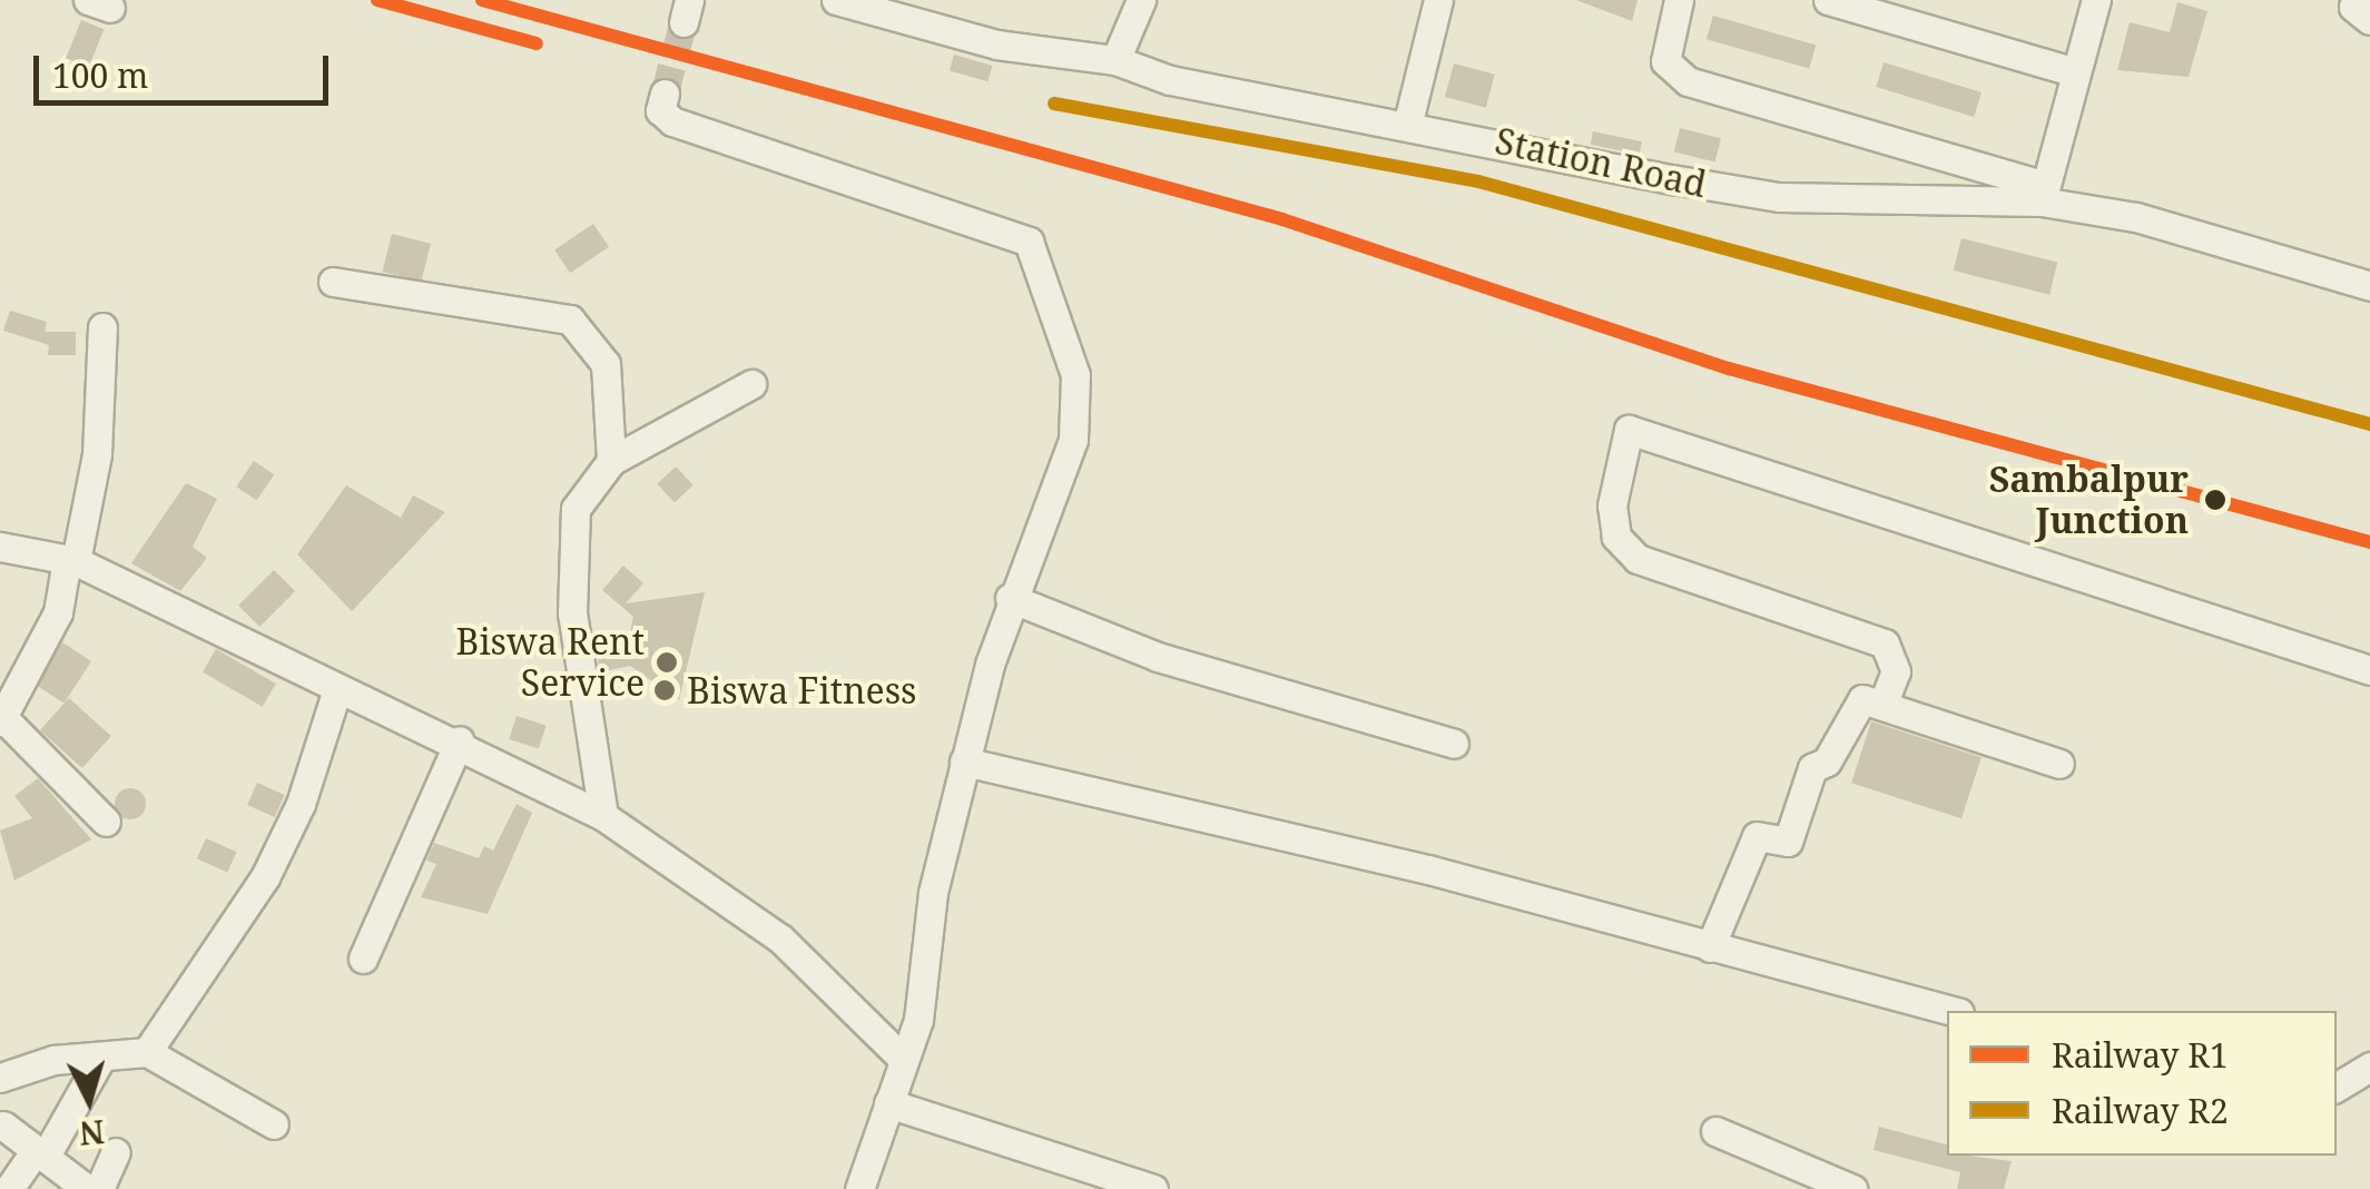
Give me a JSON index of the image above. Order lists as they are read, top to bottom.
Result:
{
  "streets": {
    "street": ["Station Road"]
  },
  "places": ["Sambalpur Junction", "Biswa Rent Service", "Biswa Fitness"],
  "lines": ["rail line R1", "rail line R2"],
  "legend": ["Railway R1", "Railway R2"],
  "scale_bar": "100 m",
  "north": "bottom"
}
